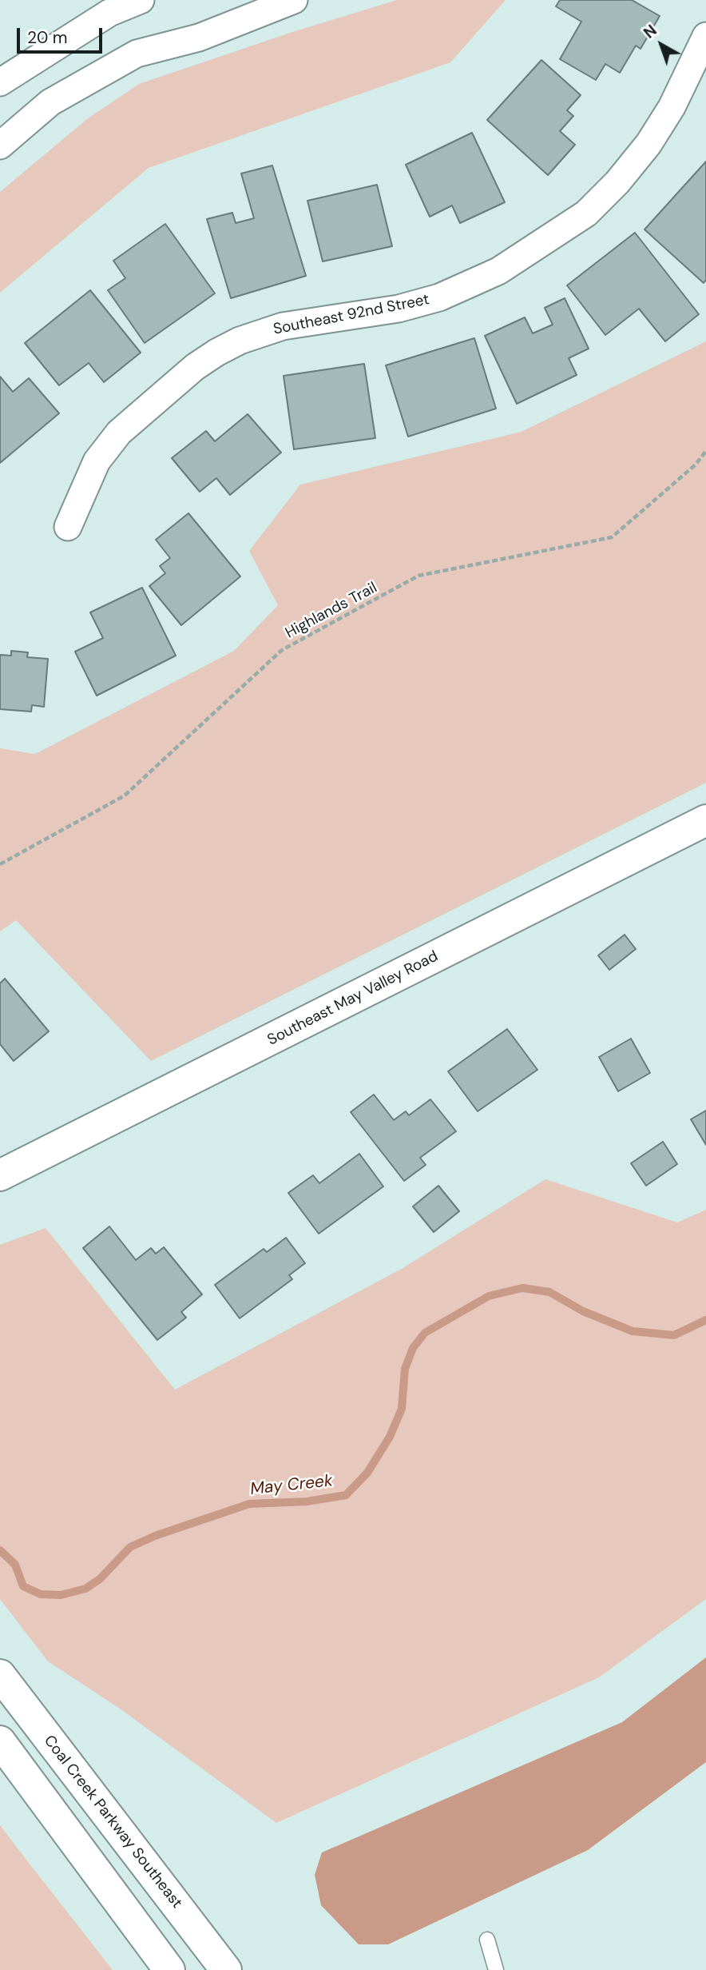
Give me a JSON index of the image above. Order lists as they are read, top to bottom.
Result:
{
  "streets": {
    "street": ["Southeast 92nd Street", "Southeast May Valley Road", "Coal Creek Parkway Southeast"],
    "path": ["Highlands Trail"]
  },
  "water": ["May Creek"],
  "scale_bar": "20 m",
  "north": "top left"
}
